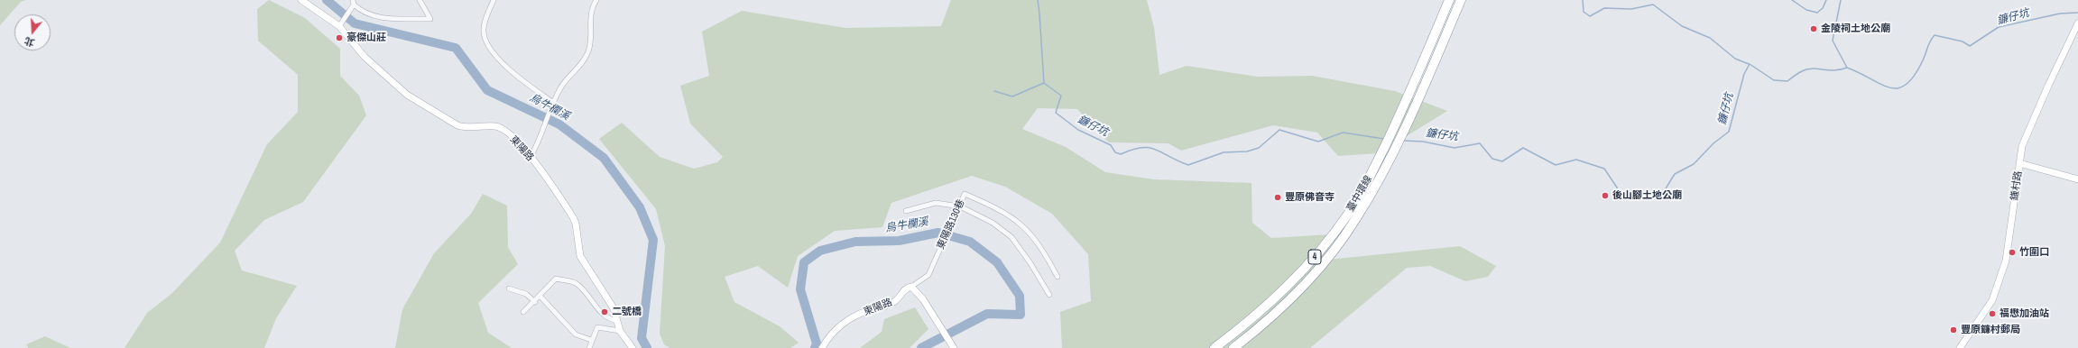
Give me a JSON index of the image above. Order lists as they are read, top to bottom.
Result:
{
  "streets": {
    "highway": ["臺中環線", "4"],
    "street": ["東陽路", "鎌村路", "東陽路130巷"]
  },
  "crossings": [
    ["東陽路", "東陽路130巷"]
  ],
  "water": ["鐮仔坑", "烏牛欄溪"],
  "places": [
    "金陵祠土地公廟",
    "豪傑山莊",
    "後山腳土地公廟",
    "豐原佛音寺",
    "竹圍口",
    "二號橋",
    "福懋加油站",
    "豐原鐮村郵局"
  ],
  "north": "bottom"
}
